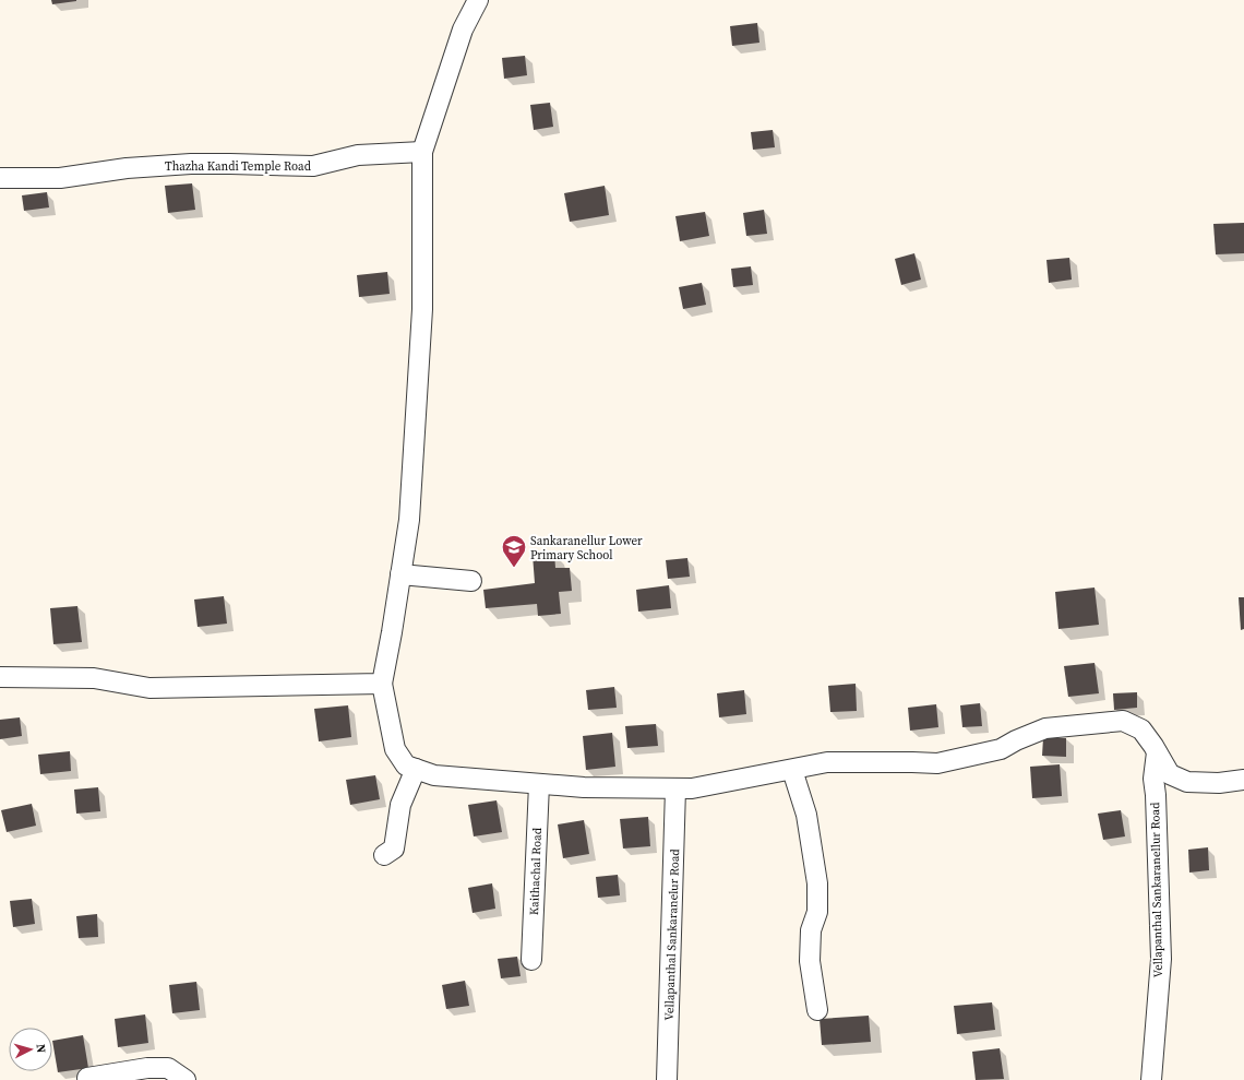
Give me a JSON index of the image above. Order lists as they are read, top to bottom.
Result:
{
  "streets": {
    "street": [
      "Thazha Kandi Temple Road",
      "Kaithachal Road",
      "Vellapanthal Sankaranellur Road",
      "Vellapanthal Sankaranelur Road"
    ]
  },
  "places": {
    "school or university": ["Sankaranellur Lower Primary School"]
  },
  "north": "right"
}
